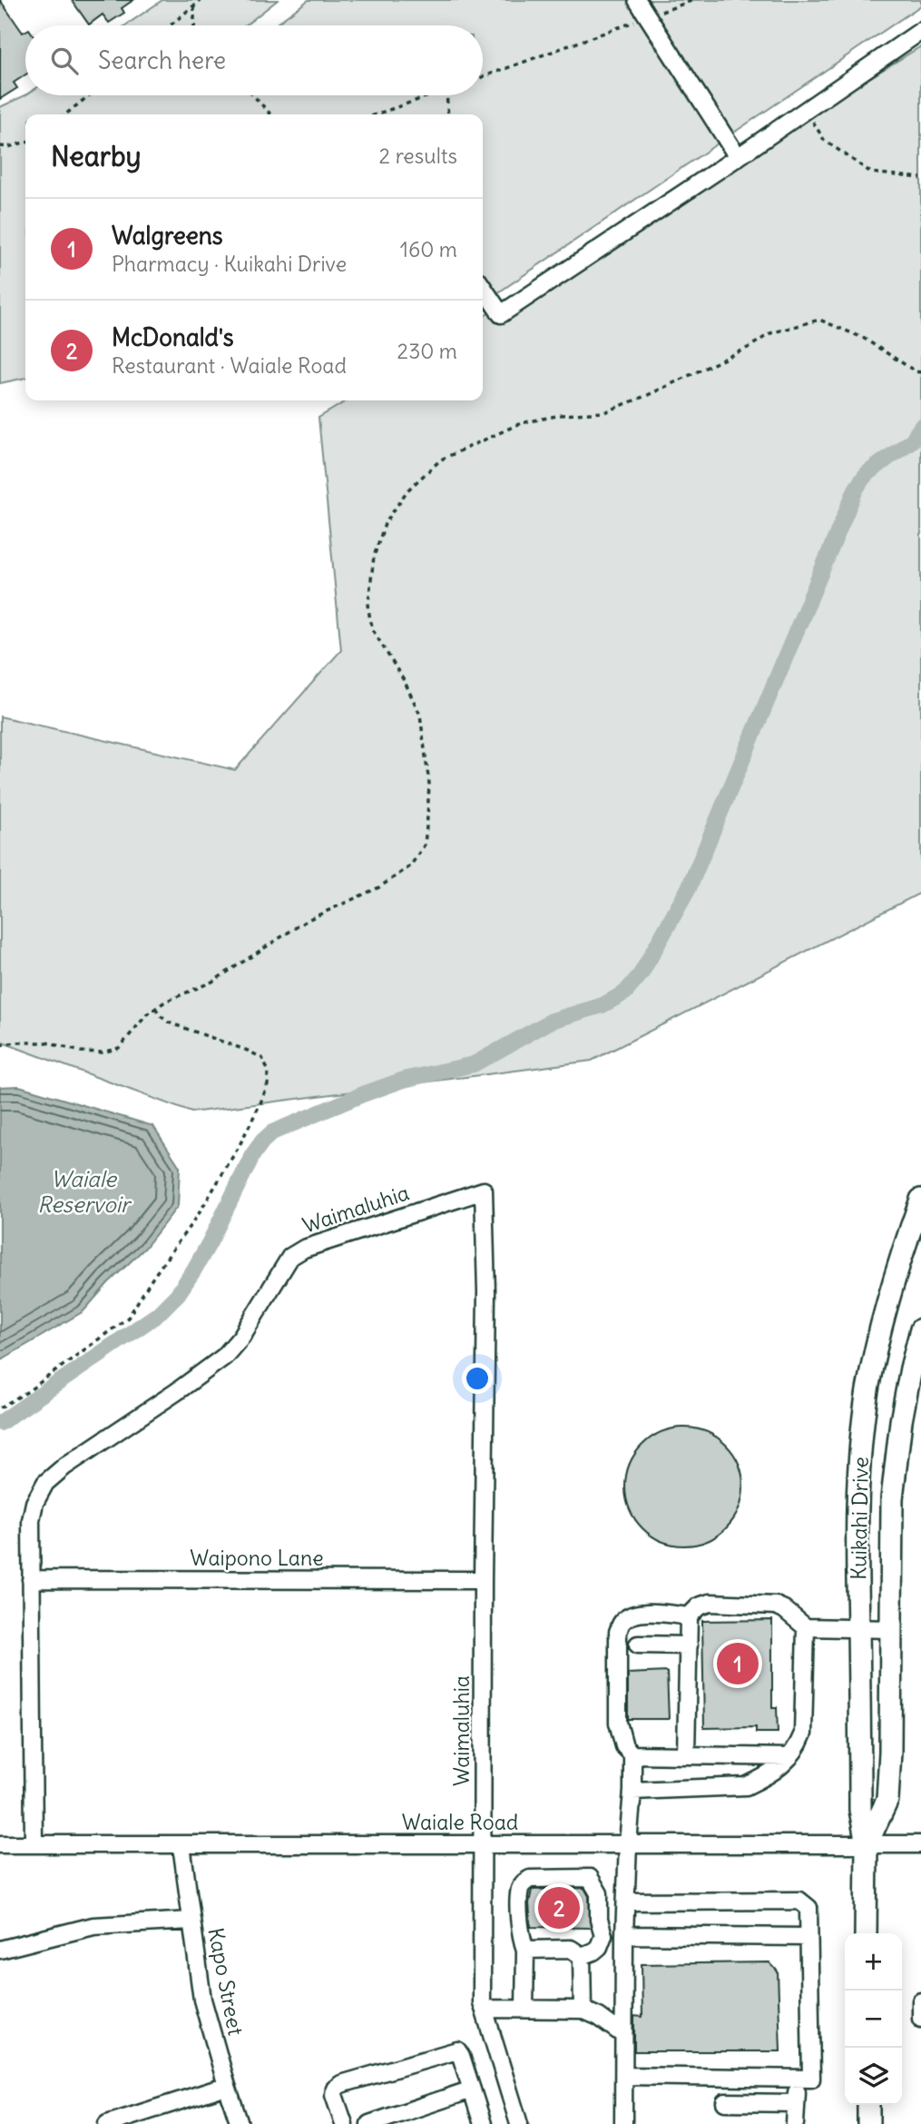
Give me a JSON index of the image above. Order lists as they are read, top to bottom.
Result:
{
  "streets": {
    "main road": ["Kuikahi Drive"],
    "street": [
      "Waimaluhia",
      "Waipono Lane",
      "Waiale Road",
      "Kapo Street"
    ]
  },
  "crossings": [
    ["Waimaluhia", "Waipono Lane"],
    ["Waimaluhia", "Waiale Road"],
    ["Kuikahi Drive", "Waiale Road"],
    ["Waiale Road", "Kapo Street"]
  ],
  "water": ["Waiale Reservoir"],
  "page": {
    "search": "Search here",
    "heading": ["Nearby", "2 results"],
    "list": [
      {
        "mark": "1",
        "name": "Walgreens",
        "note": "Pharmacy · Kuikahi Drive",
        "value": "160 m"
      },
      {
        "mark": "2",
        "name": "McDonald's",
        "note": "Restaurant · Waiale Road",
        "value": "230 m"
      }
    ],
    "pins": ["1", "2"],
    "map_buttons": ["+", "−"]
  }
}
